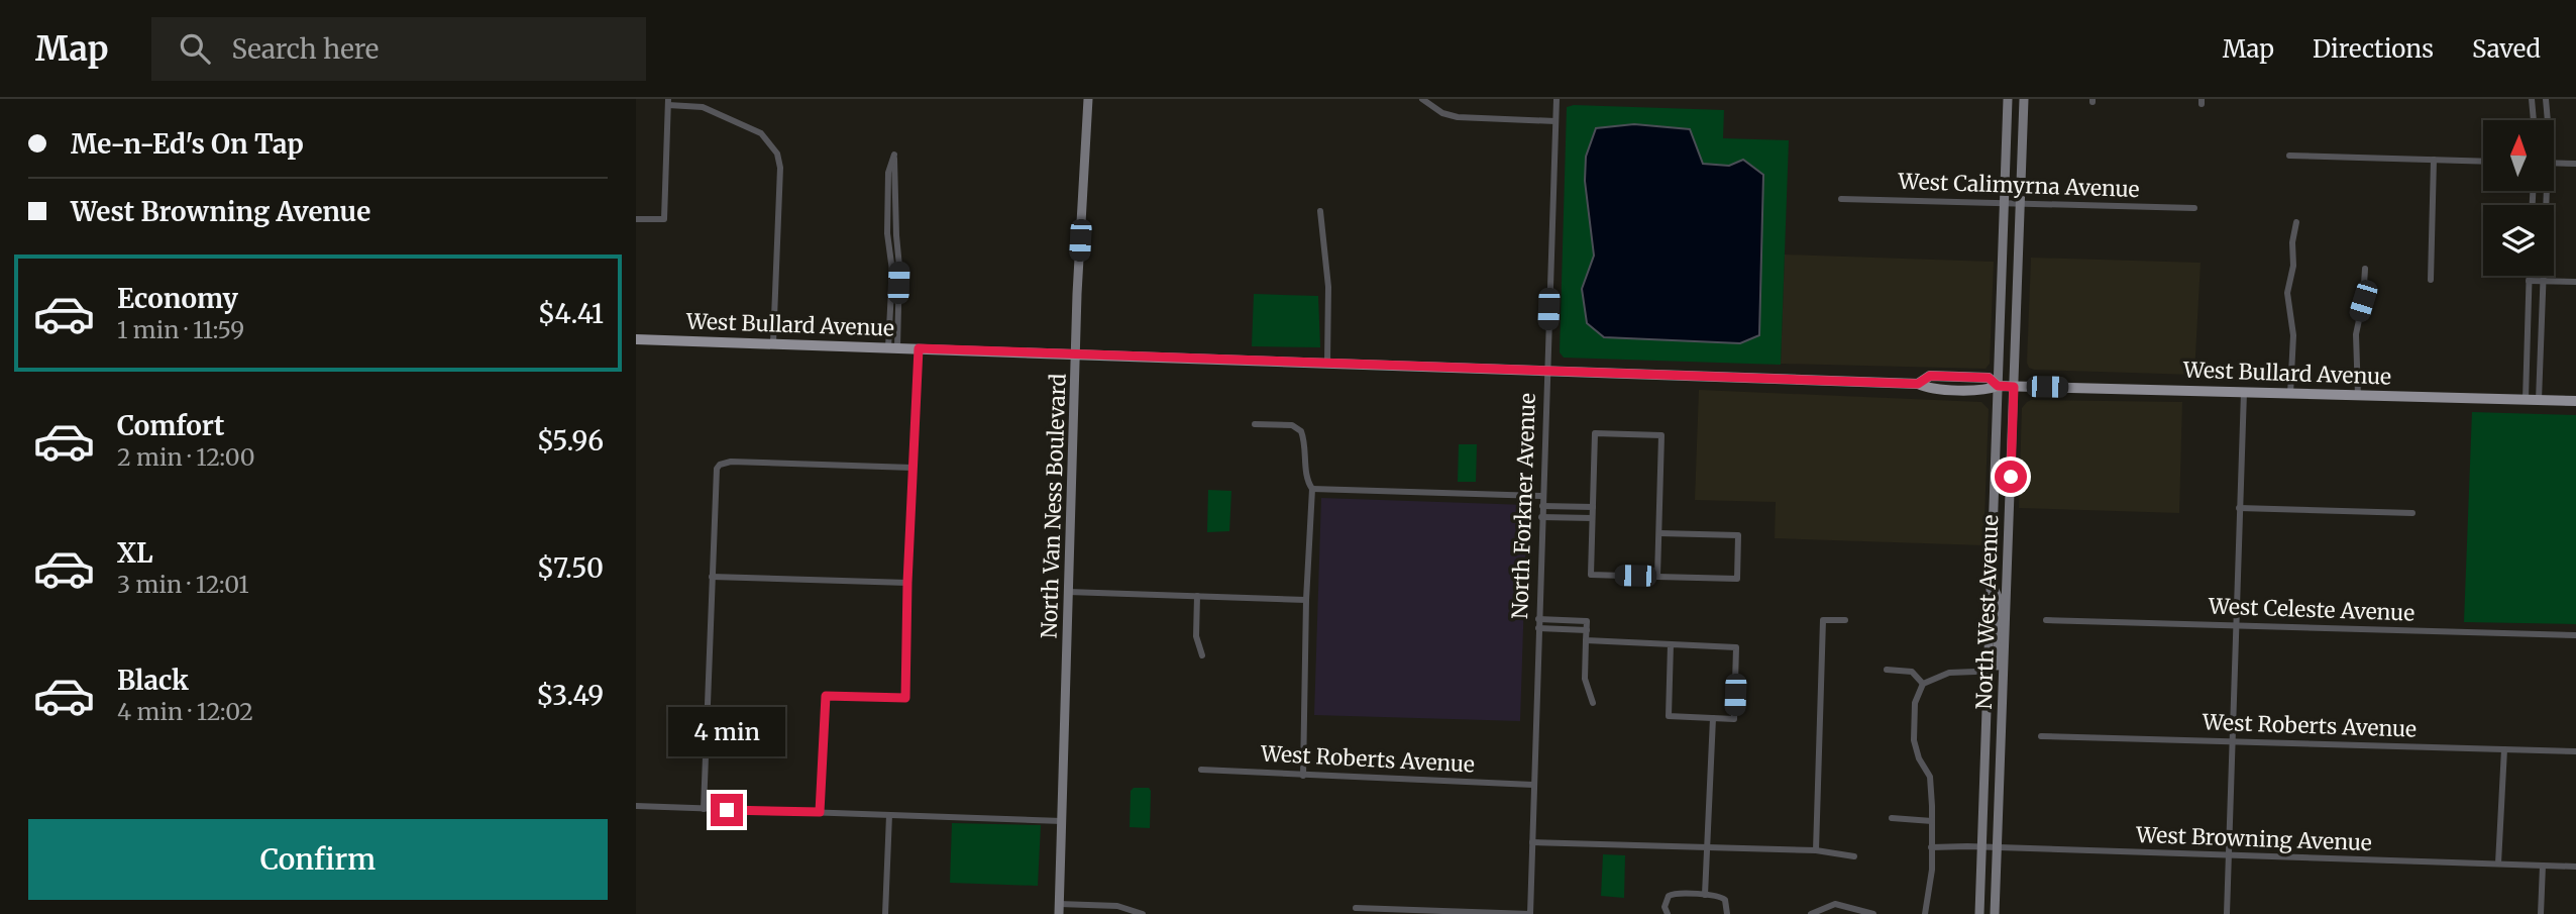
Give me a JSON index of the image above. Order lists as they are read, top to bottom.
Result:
{
  "streets": {
    "main road": ["West Bullard Avenue", "North Van Ness Boulevard", "North West Avenue"],
    "street": [
      "West Calimyrna Avenue",
      "North Forkner Avenue",
      "West Celeste Avenue",
      "West Roberts Avenue",
      "West Browning Avenue"
    ]
  },
  "crossings": [
    ["West Calimyrna Avenue", "North West Avenue"],
    ["West Bullard Avenue", "North Van Ness Boulevard"],
    ["West Bullard Avenue", "North Forkner Avenue"],
    ["West Bullard Avenue", "North West Avenue"],
    ["North Forkner Avenue", "West Roberts Avenue"],
    ["North West Avenue", "West Browning Avenue"]
  ],
  "north": "top",
  "page": {
    "header": "Map",
    "search": "Search here",
    "nav": ["Map", "Directions", "Saved"],
    "banner": ["Me-n-Ed's On Tap", "West Browning Avenue"],
    "list": [
      {
        "name": "Economy",
        "note": "1 min · 11:59",
        "value": "$4.41"
      },
      {
        "name": "Comfort",
        "note": "2 min · 12:00",
        "value": "$5.96"
      },
      {
        "name": "XL",
        "note": "3 min · 12:01",
        "value": "$7.50"
      },
      {
        "name": "Black",
        "note": "4 min · 12:02",
        "value": "$3.49"
      }
    ],
    "bubble": "4 min",
    "buttons": "Confirm"
  }
}
